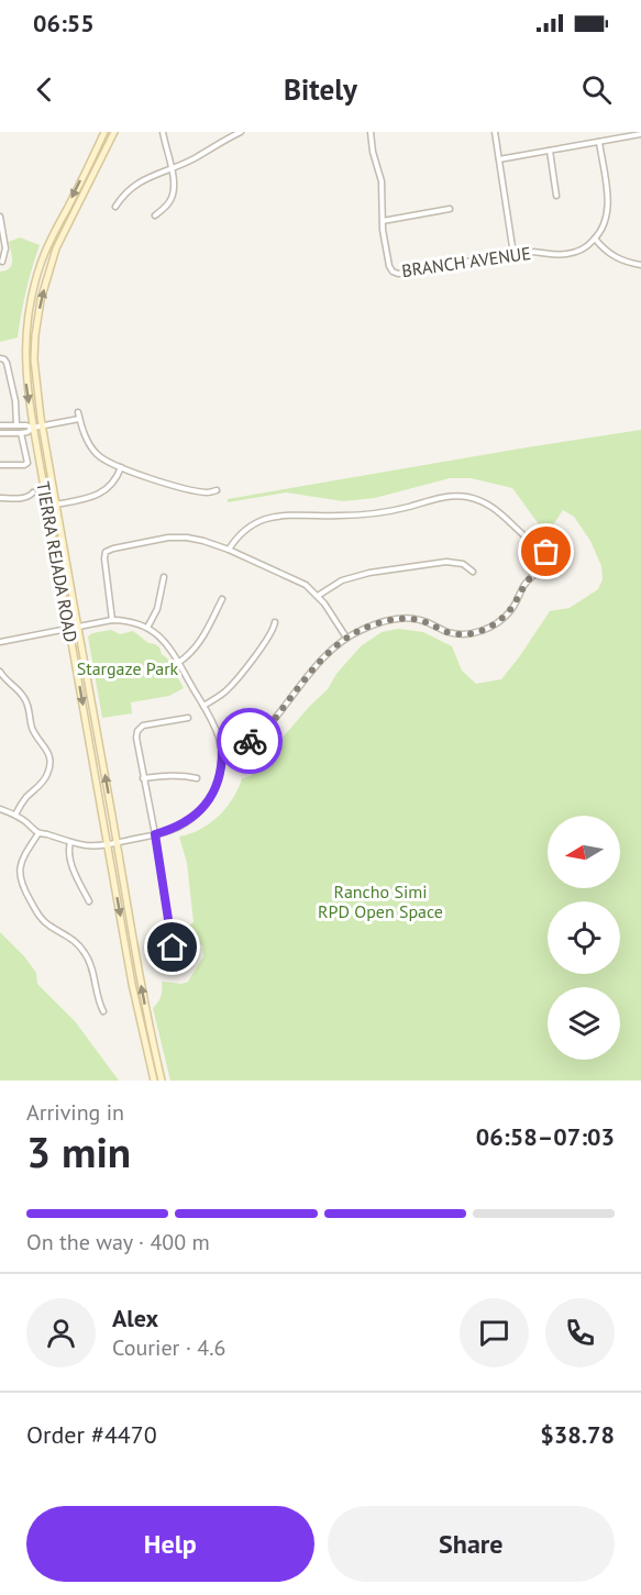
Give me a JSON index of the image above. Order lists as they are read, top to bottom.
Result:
{
  "streets": {
    "main road": ["TIERRA REJADA ROAD"],
    "street": ["BRANCH AVENUE"]
  },
  "parks": ["Stargaze Park", "Rancho Simi RPD Open Space"],
  "north": "left",
  "page": {
    "status": "06:55",
    "header": "Bitely",
    "heading": ["3 min", "Arriving in", "06:58–07:03"],
    "panel": [
      "Alex",
      "Courier · 4.6",
      "Order #4470",
      "$38.78"
    ],
    "bar": "On the way · 400 m",
    "buttons": ["Help", "Share"]
  }
}
